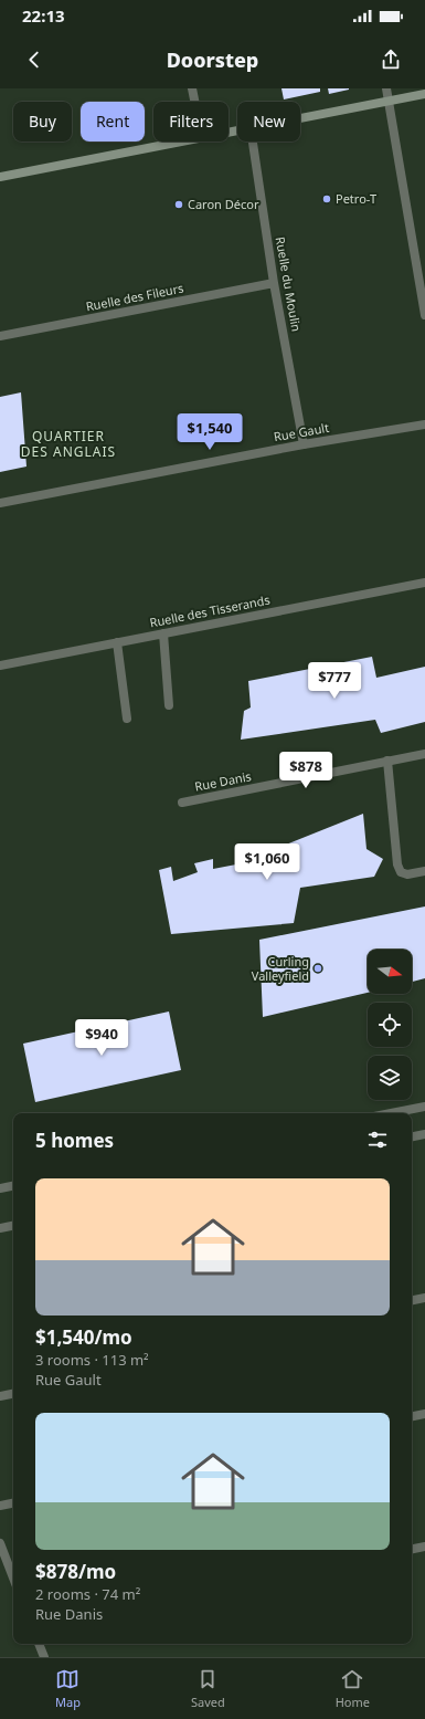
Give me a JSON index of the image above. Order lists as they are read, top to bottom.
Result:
{
  "streets": {
    "street": [
      "Ruelle du Moulin",
      "Ruelle des Fileurs",
      "Rue Gault",
      "Ruelle des Tisserands",
      "Rue Danis"
    ]
  },
  "crossings": [
    ["Ruelle du Moulin", "Ruelle des Fileurs"],
    ["Ruelle du Moulin", "Rue Gault"]
  ],
  "districts": ["QUARTIER DES ANGLAIS"],
  "places": ["Petro-T", "Caron Décor", "Curling Valleyfield"],
  "north": "right",
  "page": {
    "status": "22:13",
    "header": "Doorstep",
    "chip": [
      "Buy",
      "Rent",
      "Filters",
      "New"
    ],
    "price": [
      "$1,540",
      "$777",
      "$878",
      "$1,060",
      "$940"
    ],
    "heading": "5 homes",
    "list": [
      {
        "name": "$1,540/mo",
        "note": "3 rooms · 113 m² · Rue Gault"
      },
      {
        "name": "$878/mo",
        "note": "2 rooms · 74 m² · Rue Danis"
      }
    ],
    "tabs": ["Map", "Saved", "Home"]
  }
}
